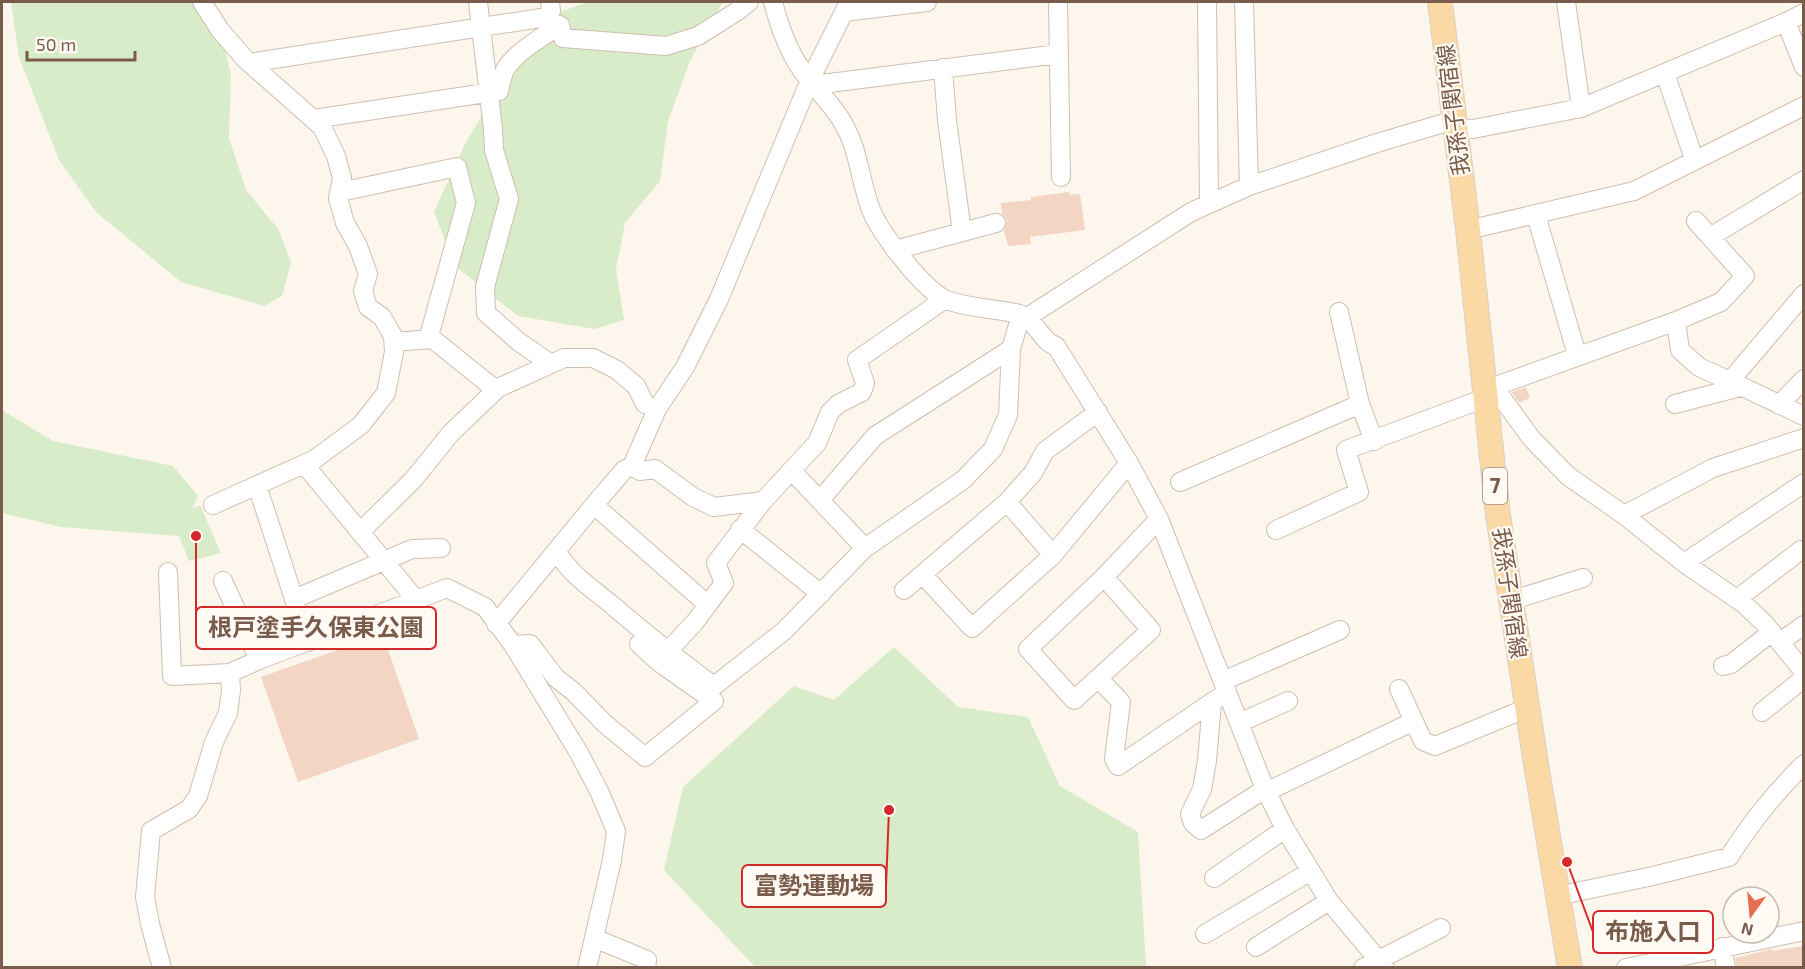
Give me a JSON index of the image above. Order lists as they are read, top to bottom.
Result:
{
  "streets": {
    "main road": ["我孫子関宿線", "7"]
  },
  "places": ["根戸塗手久保東公園", "富勢運動場", "布施入口"],
  "scale_bar": "50 m",
  "north": "bottom"
}
